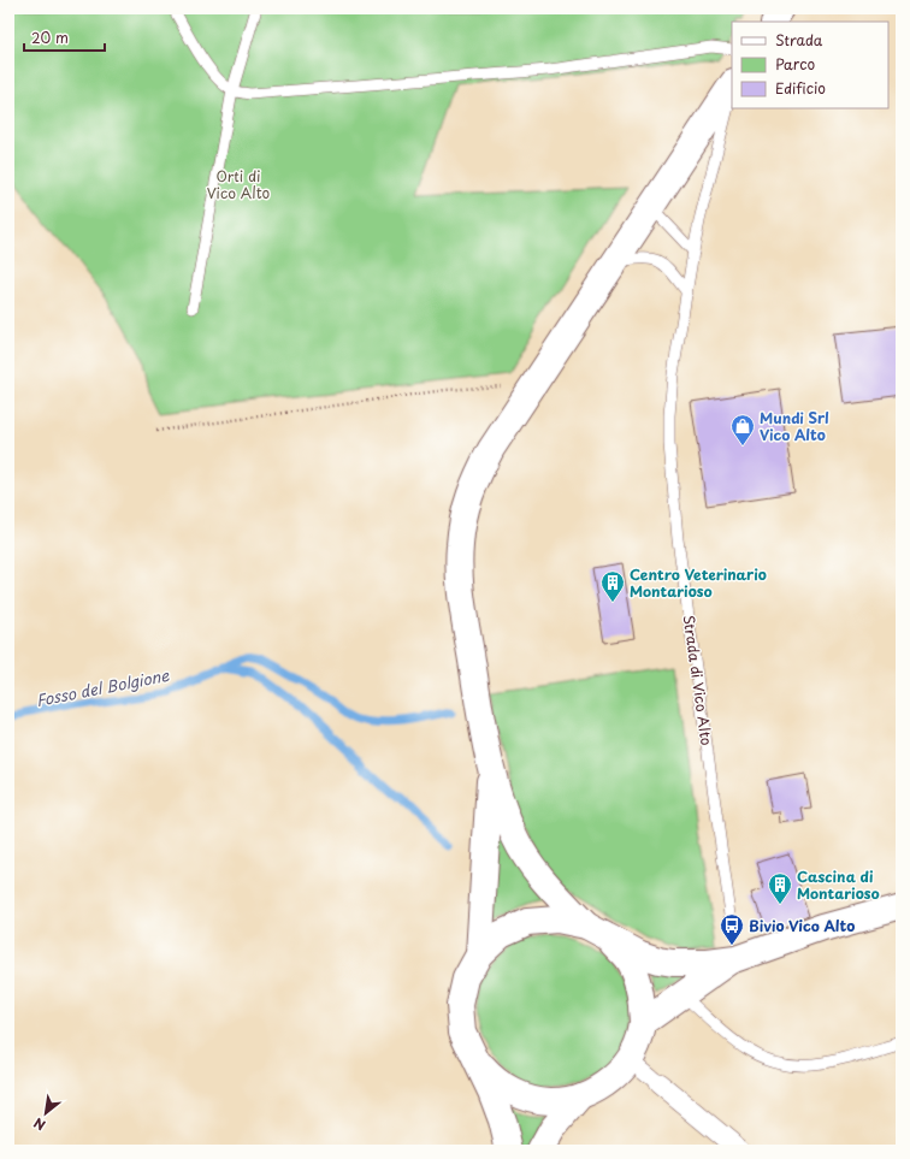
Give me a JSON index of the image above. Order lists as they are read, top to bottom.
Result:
{
  "streets": {
    "lane": ["Strada di Vico Alto"]
  },
  "water": ["Fosso del Bolgione"],
  "parks": ["Orti di Vico Alto"],
  "places": {
    "shop": ["Mundi Srl Vico Alto"],
    "building": ["Centro Veterinario Montarioso", "Cascina di Montarioso"],
    "bus stop": ["Bivio Vico Alto"]
  },
  "legend": ["Strada", "Parco", "Edificio"],
  "scale_bar": "20 m",
  "north": "bottom left"
}
